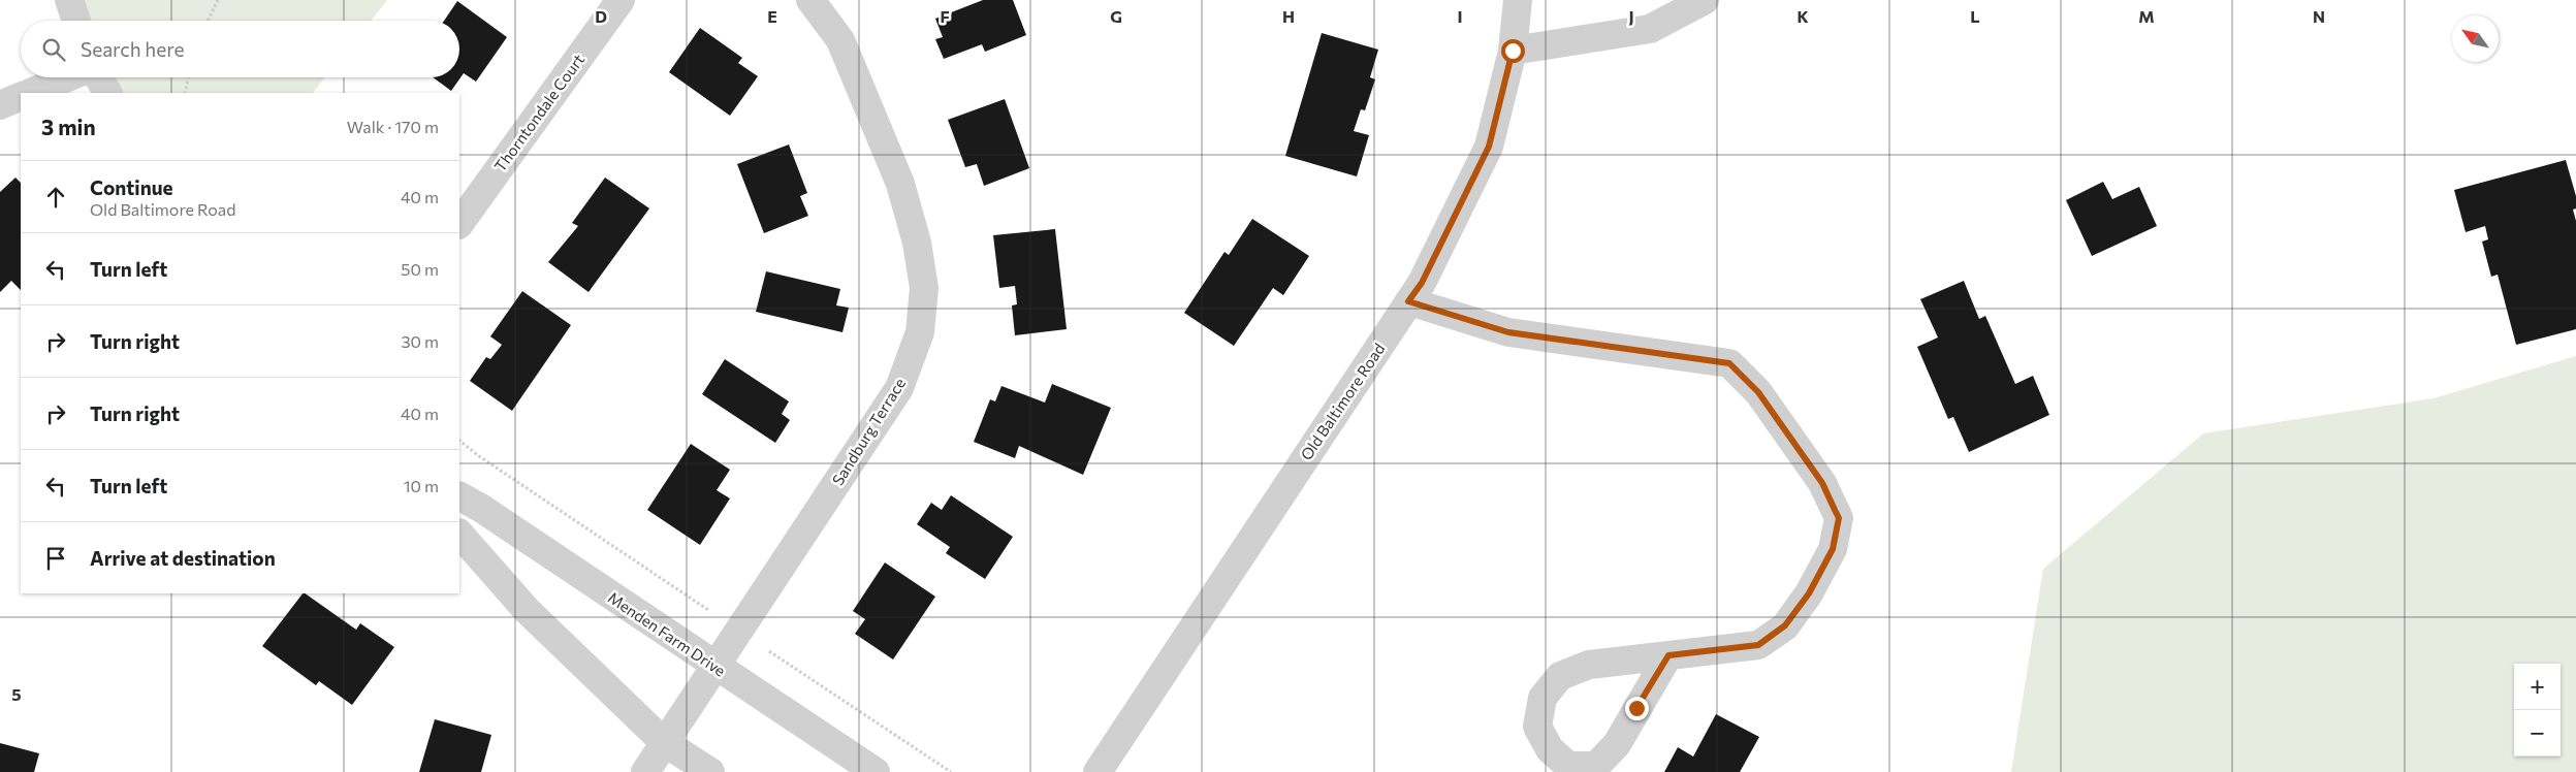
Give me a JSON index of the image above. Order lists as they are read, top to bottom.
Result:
{
  "streets": {
    "street": [
      "Thorntondale Court",
      "Old Baltimore Road",
      "Sandburg Terrace",
      "Menden Farm Drive"
    ]
  },
  "crossings": [
    ["Sandburg Terrace", "Menden Farm Drive"]
  ],
  "north": "top left",
  "page": {
    "search": "Search here",
    "heading": ["3 min", "Walk · 170 m"],
    "list": [
      ["Continue", "Old Baltimore Road", "40 m"],
      ["Turn left", "50 m"],
      ["Turn right", "30 m"],
      ["Turn right", "40 m"],
      ["Turn left", "10 m"],
      "Arrive at destination"
    ],
    "map_buttons": ["+", "−"]
  },
  "grid": {
    "columns": [
      "D",
      "E",
      "F",
      "G",
      "H",
      "I",
      "J",
      "K",
      "L",
      "M",
      "N"
    ],
    "rows": ["5"]
  }
}
